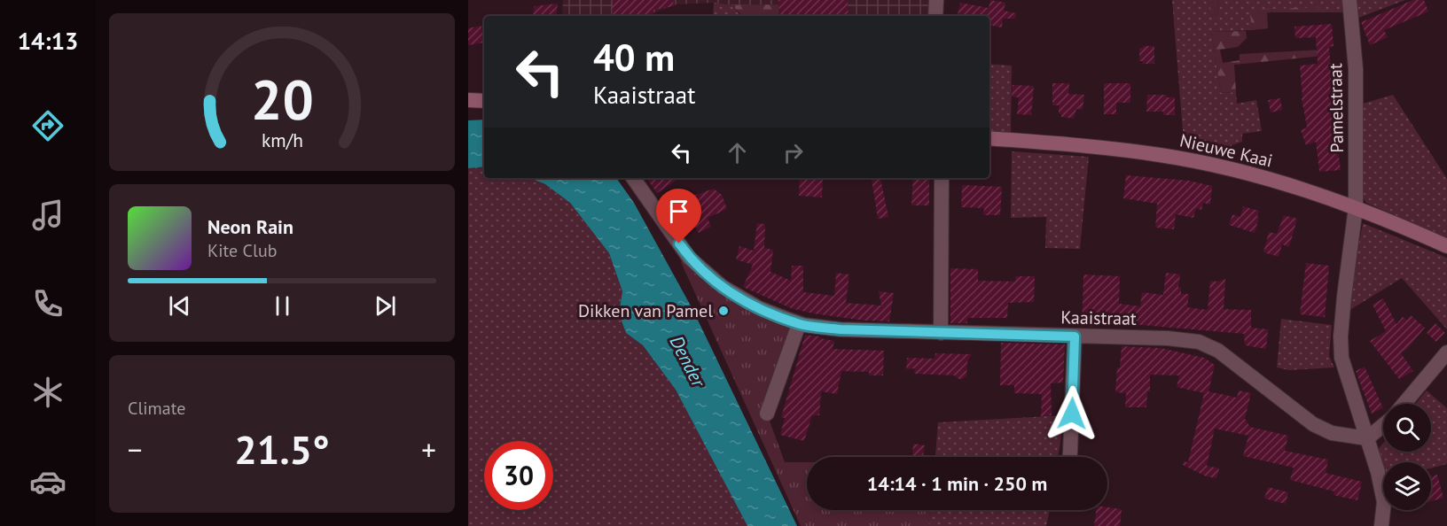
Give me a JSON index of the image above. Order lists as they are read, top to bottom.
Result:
{
  "streets": {
    "main road": ["Nieuwe Kaai"],
    "street": ["Pamelstraat", "Kaaistraat"]
  },
  "crossings": [
    ["Pamelstraat", "Nieuwe Kaai"],
    ["Pamelstraat", "Kaaistraat"]
  ],
  "water": ["Dender"],
  "places": ["Dikken van Pamel"],
  "page": {
    "tabs": "14:13",
    "turn": ["40 m", "Kaaistraat"],
    "song": ["Neon Rain", "Kite Club"],
    "tile": "Climate",
    "heat": ["−", "21.5°", "+"],
    "limit": "30",
    "trip": "14:14 · 1 min · 250 m",
    "gauge": ["20", "km/h"]
  }
}
